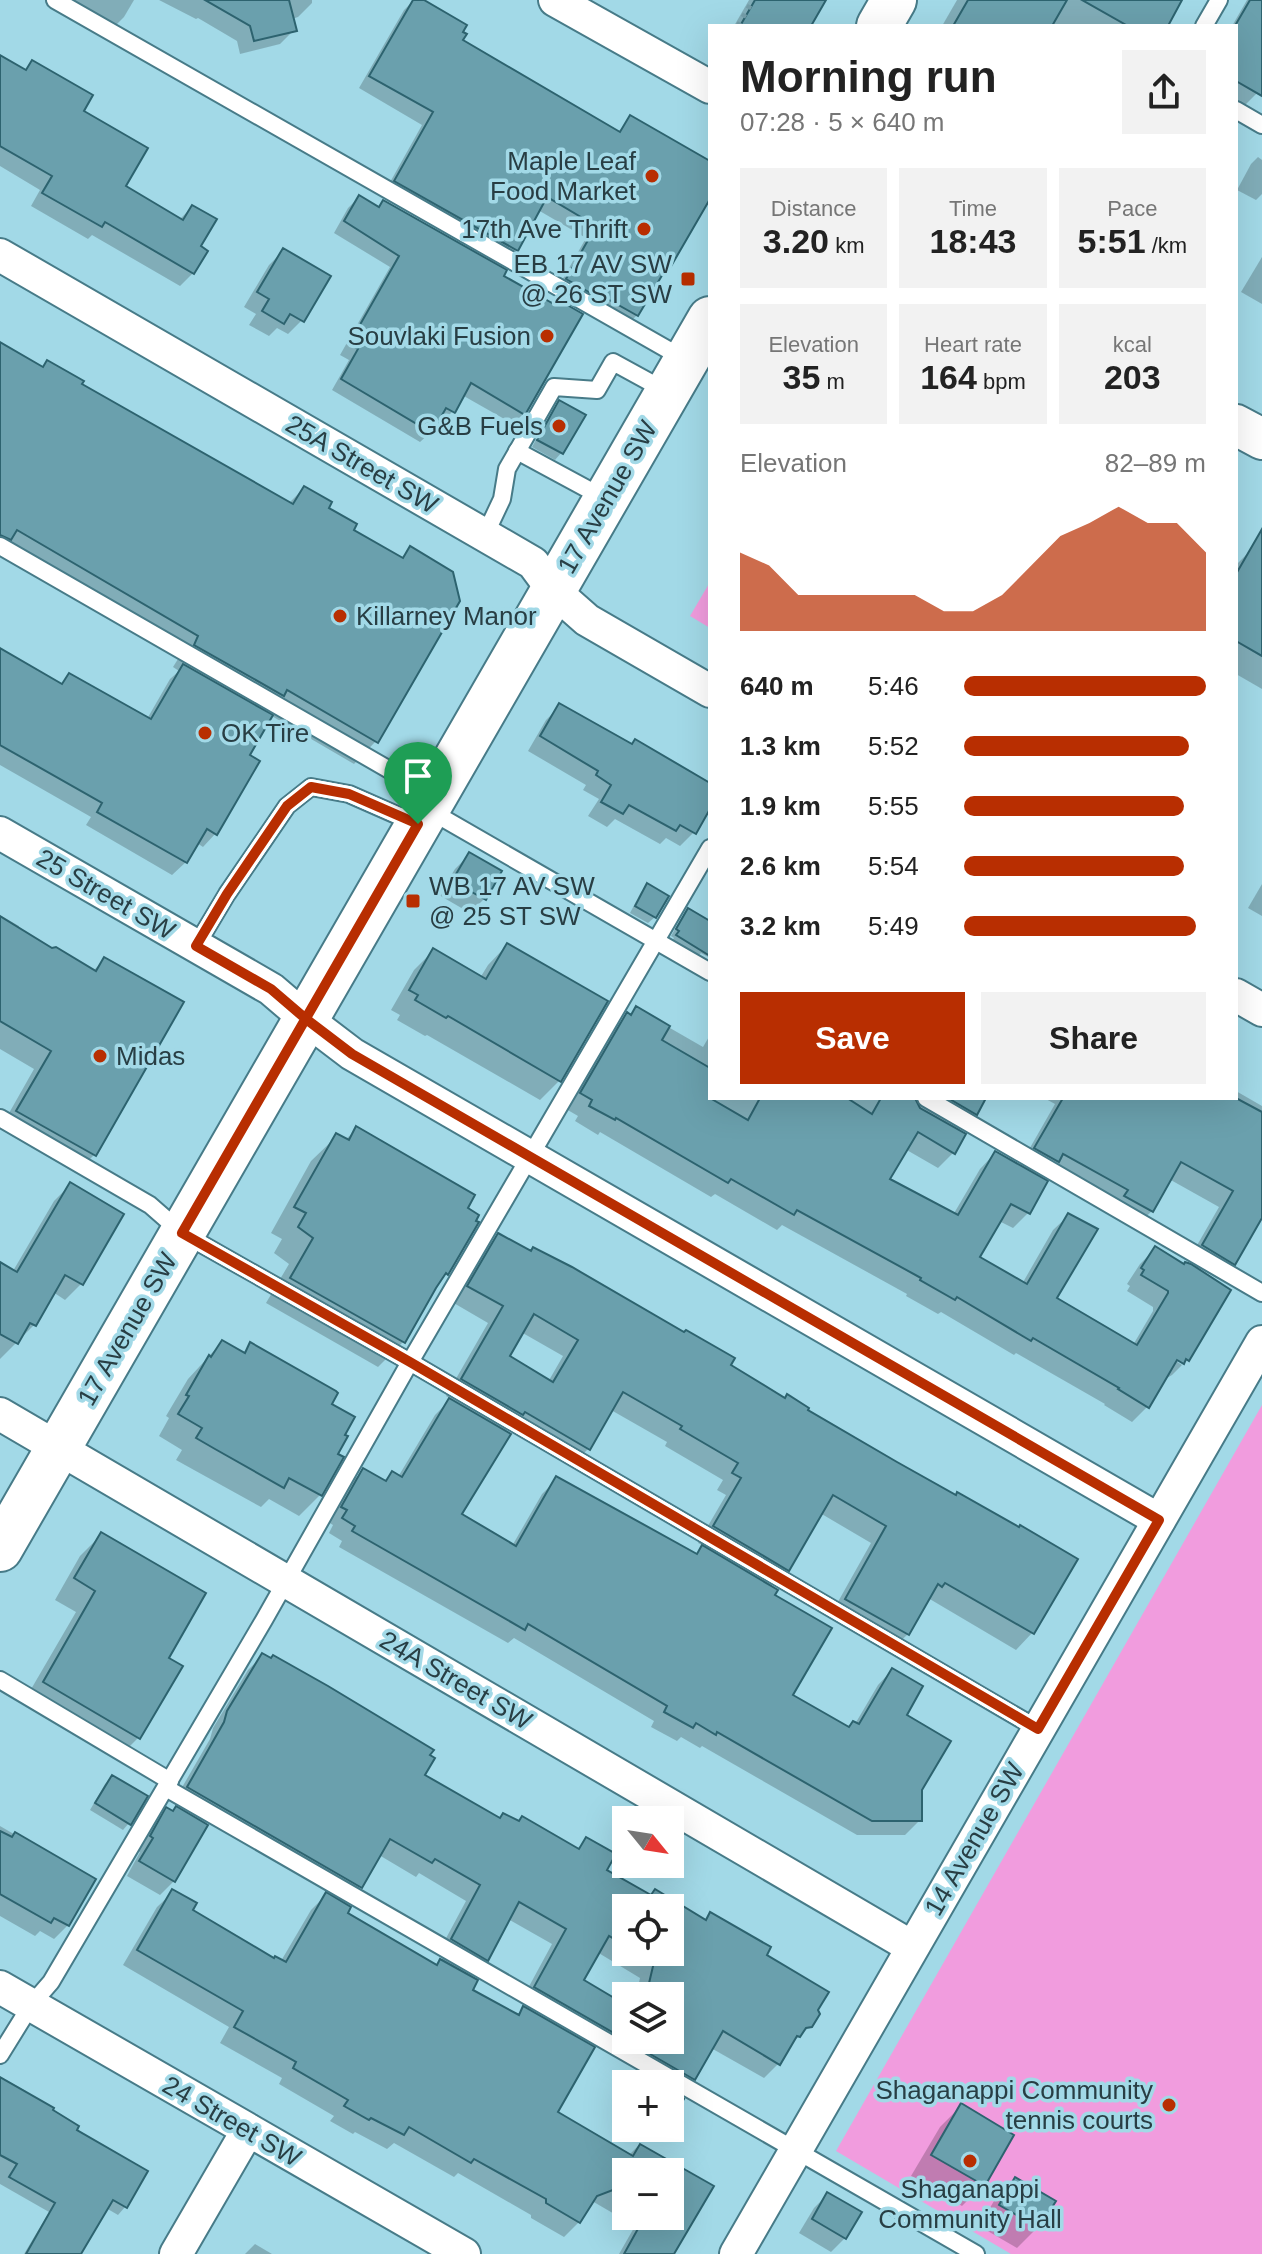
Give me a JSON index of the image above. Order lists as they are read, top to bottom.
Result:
{
  "streets": {
    "main road": ["17 Avenue SW"],
    "street": [
      "25A Street SW",
      "25 Street SW",
      "24A Street SW",
      "14 Avenue SW",
      "24 Street SW"
    ]
  },
  "crossings": [
    ["25A Street SW", "17 Avenue SW"],
    ["17 Avenue SW", "25 Street SW"],
    ["17 Avenue SW", "24A Street SW"],
    ["25 Street SW", "14 Avenue SW"],
    ["24A Street SW", "14 Avenue SW"]
  ],
  "places": {
    "other": [
      "Maple Leaf Food Market",
      "17th Ave Thrift",
      "Souvlaki Fusion",
      "G&B Fuels",
      "Killarney Manor",
      "OK Tire",
      "Midas",
      "Shaganappi Community tennis courts",
      "Shaganappi Community Hall"
    ],
    "transit": ["EB 17 AV SW @ 26 ST SW", "WB 17 AV SW @ 25 ST SW"]
  },
  "north": "bottom right",
  "page": {
    "heading": ["Morning run", "07:28 · 5 × 640 m"],
    "stats": [
      ["Distance", "3.20 km"],
      ["Time", "18:43"],
      ["Pace", "5:51 /km"],
      ["Elevation", "35 m"],
      ["Heart rate", "164 bpm"],
      ["kcal", "203"]
    ],
    "chart": ["Elevation", "82–89 m"],
    "list": [
      {
        "name": "640 m",
        "note": "5:46"
      },
      {
        "name": "1.3 km",
        "note": "5:52"
      },
      {
        "name": "1.9 km",
        "note": "5:55"
      },
      {
        "name": "2.6 km",
        "note": "5:54"
      },
      {
        "name": "3.2 km",
        "note": "5:49"
      }
    ],
    "buttons": ["Save", "Share"],
    "map_buttons": ["+", "−"]
  }
}
